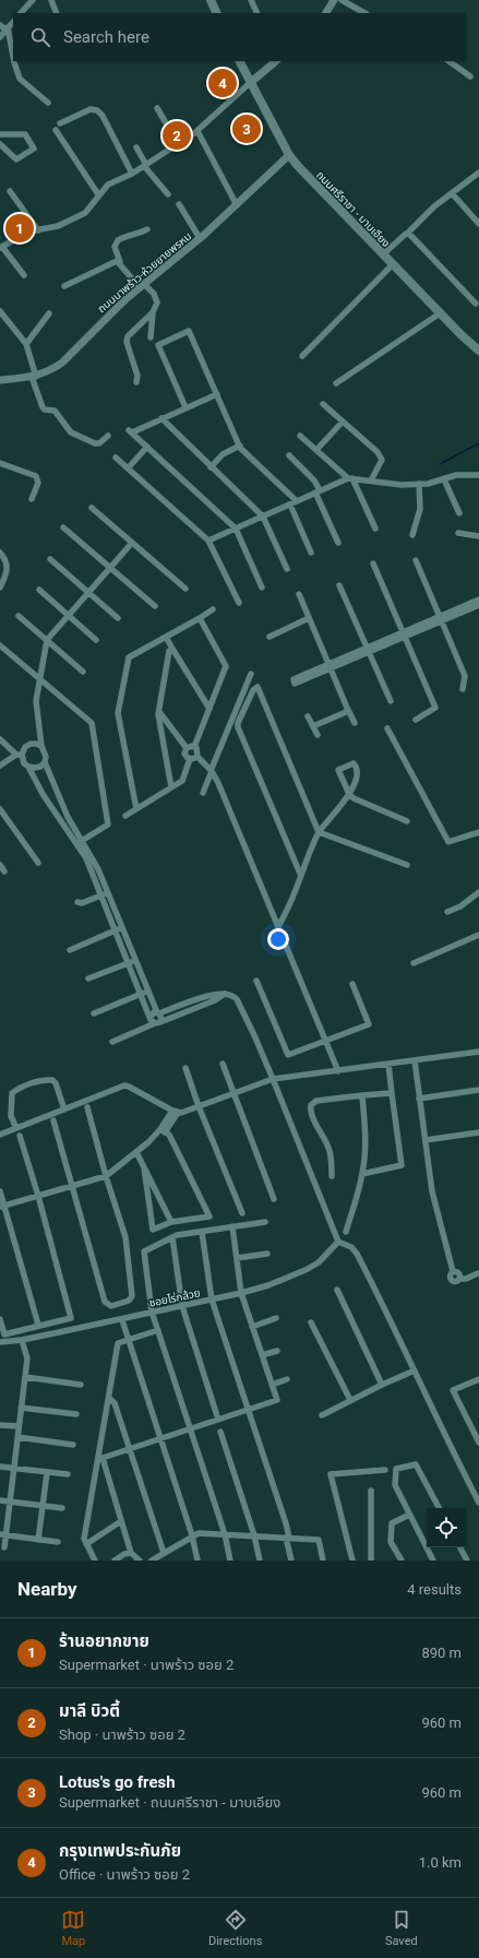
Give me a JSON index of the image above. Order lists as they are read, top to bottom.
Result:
{
  "streets": {
    "main road": ["ถนนศรีราชา - มาบเอียง"],
    "street": ["ถนนนาพร้าว-ห้วยยายพรหม", "ซอยไร่กล้วย"]
  },
  "crossings": [
    ["ถนนศรีราชา - มาบเอียง", "ถนนนาพร้าว-ห้วยยายพรหม"]
  ],
  "page": {
    "search": "Search here",
    "pins": [
      "4",
      "3",
      "2",
      "1"
    ],
    "heading": ["Nearby", "4 results"],
    "list": [
      {
        "mark": "1",
        "name": "ร้านอยากขาย",
        "note": "Supermarket · นาพร้าว ซอย 2",
        "value": "890 m"
      },
      {
        "mark": "2",
        "name": "มาลี บิวตี้",
        "note": "Shop · นาพร้าว ซอย 2",
        "value": "960 m"
      },
      {
        "mark": "3",
        "name": "Lotus's go fresh",
        "note": "Supermarket · ถนนศรีราชา - มาบเอียง",
        "value": "960 m"
      },
      {
        "mark": "4",
        "name": "กรุงเทพประกันภัย",
        "note": "Office · นาพร้าว ซอย 2",
        "value": "1.0 km"
      }
    ],
    "nav": ["Map", "Directions", "Saved"]
  }
}
